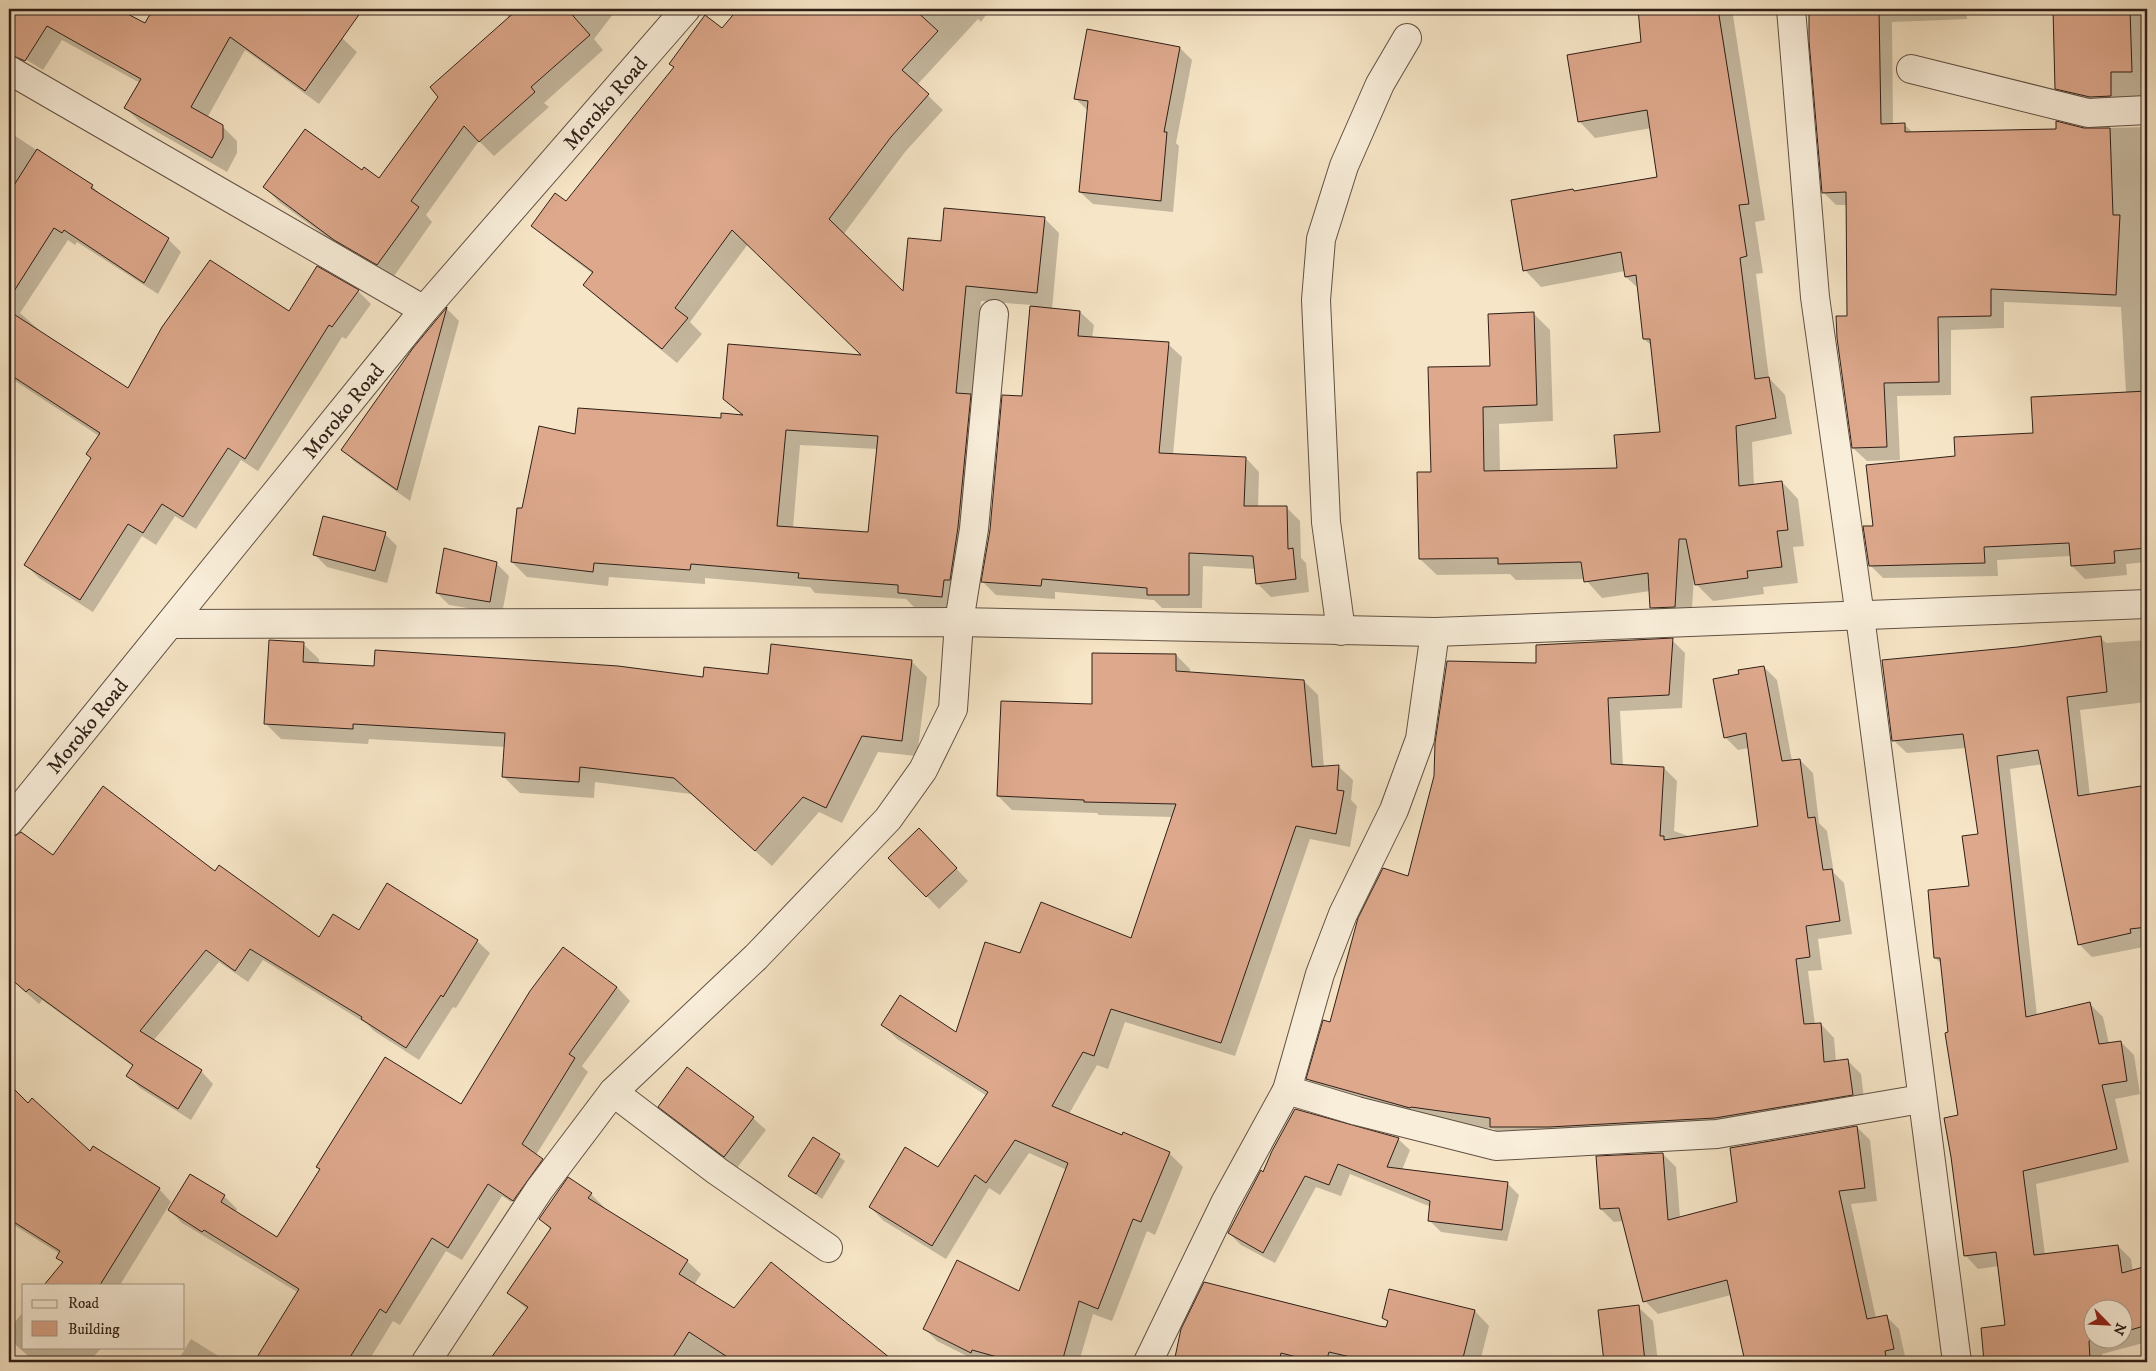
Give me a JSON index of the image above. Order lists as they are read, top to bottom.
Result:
{
  "streets": {
    "street": ["Moroko Road"]
  },
  "legend": ["Road", "Building"],
  "north": "bottom right"
}
